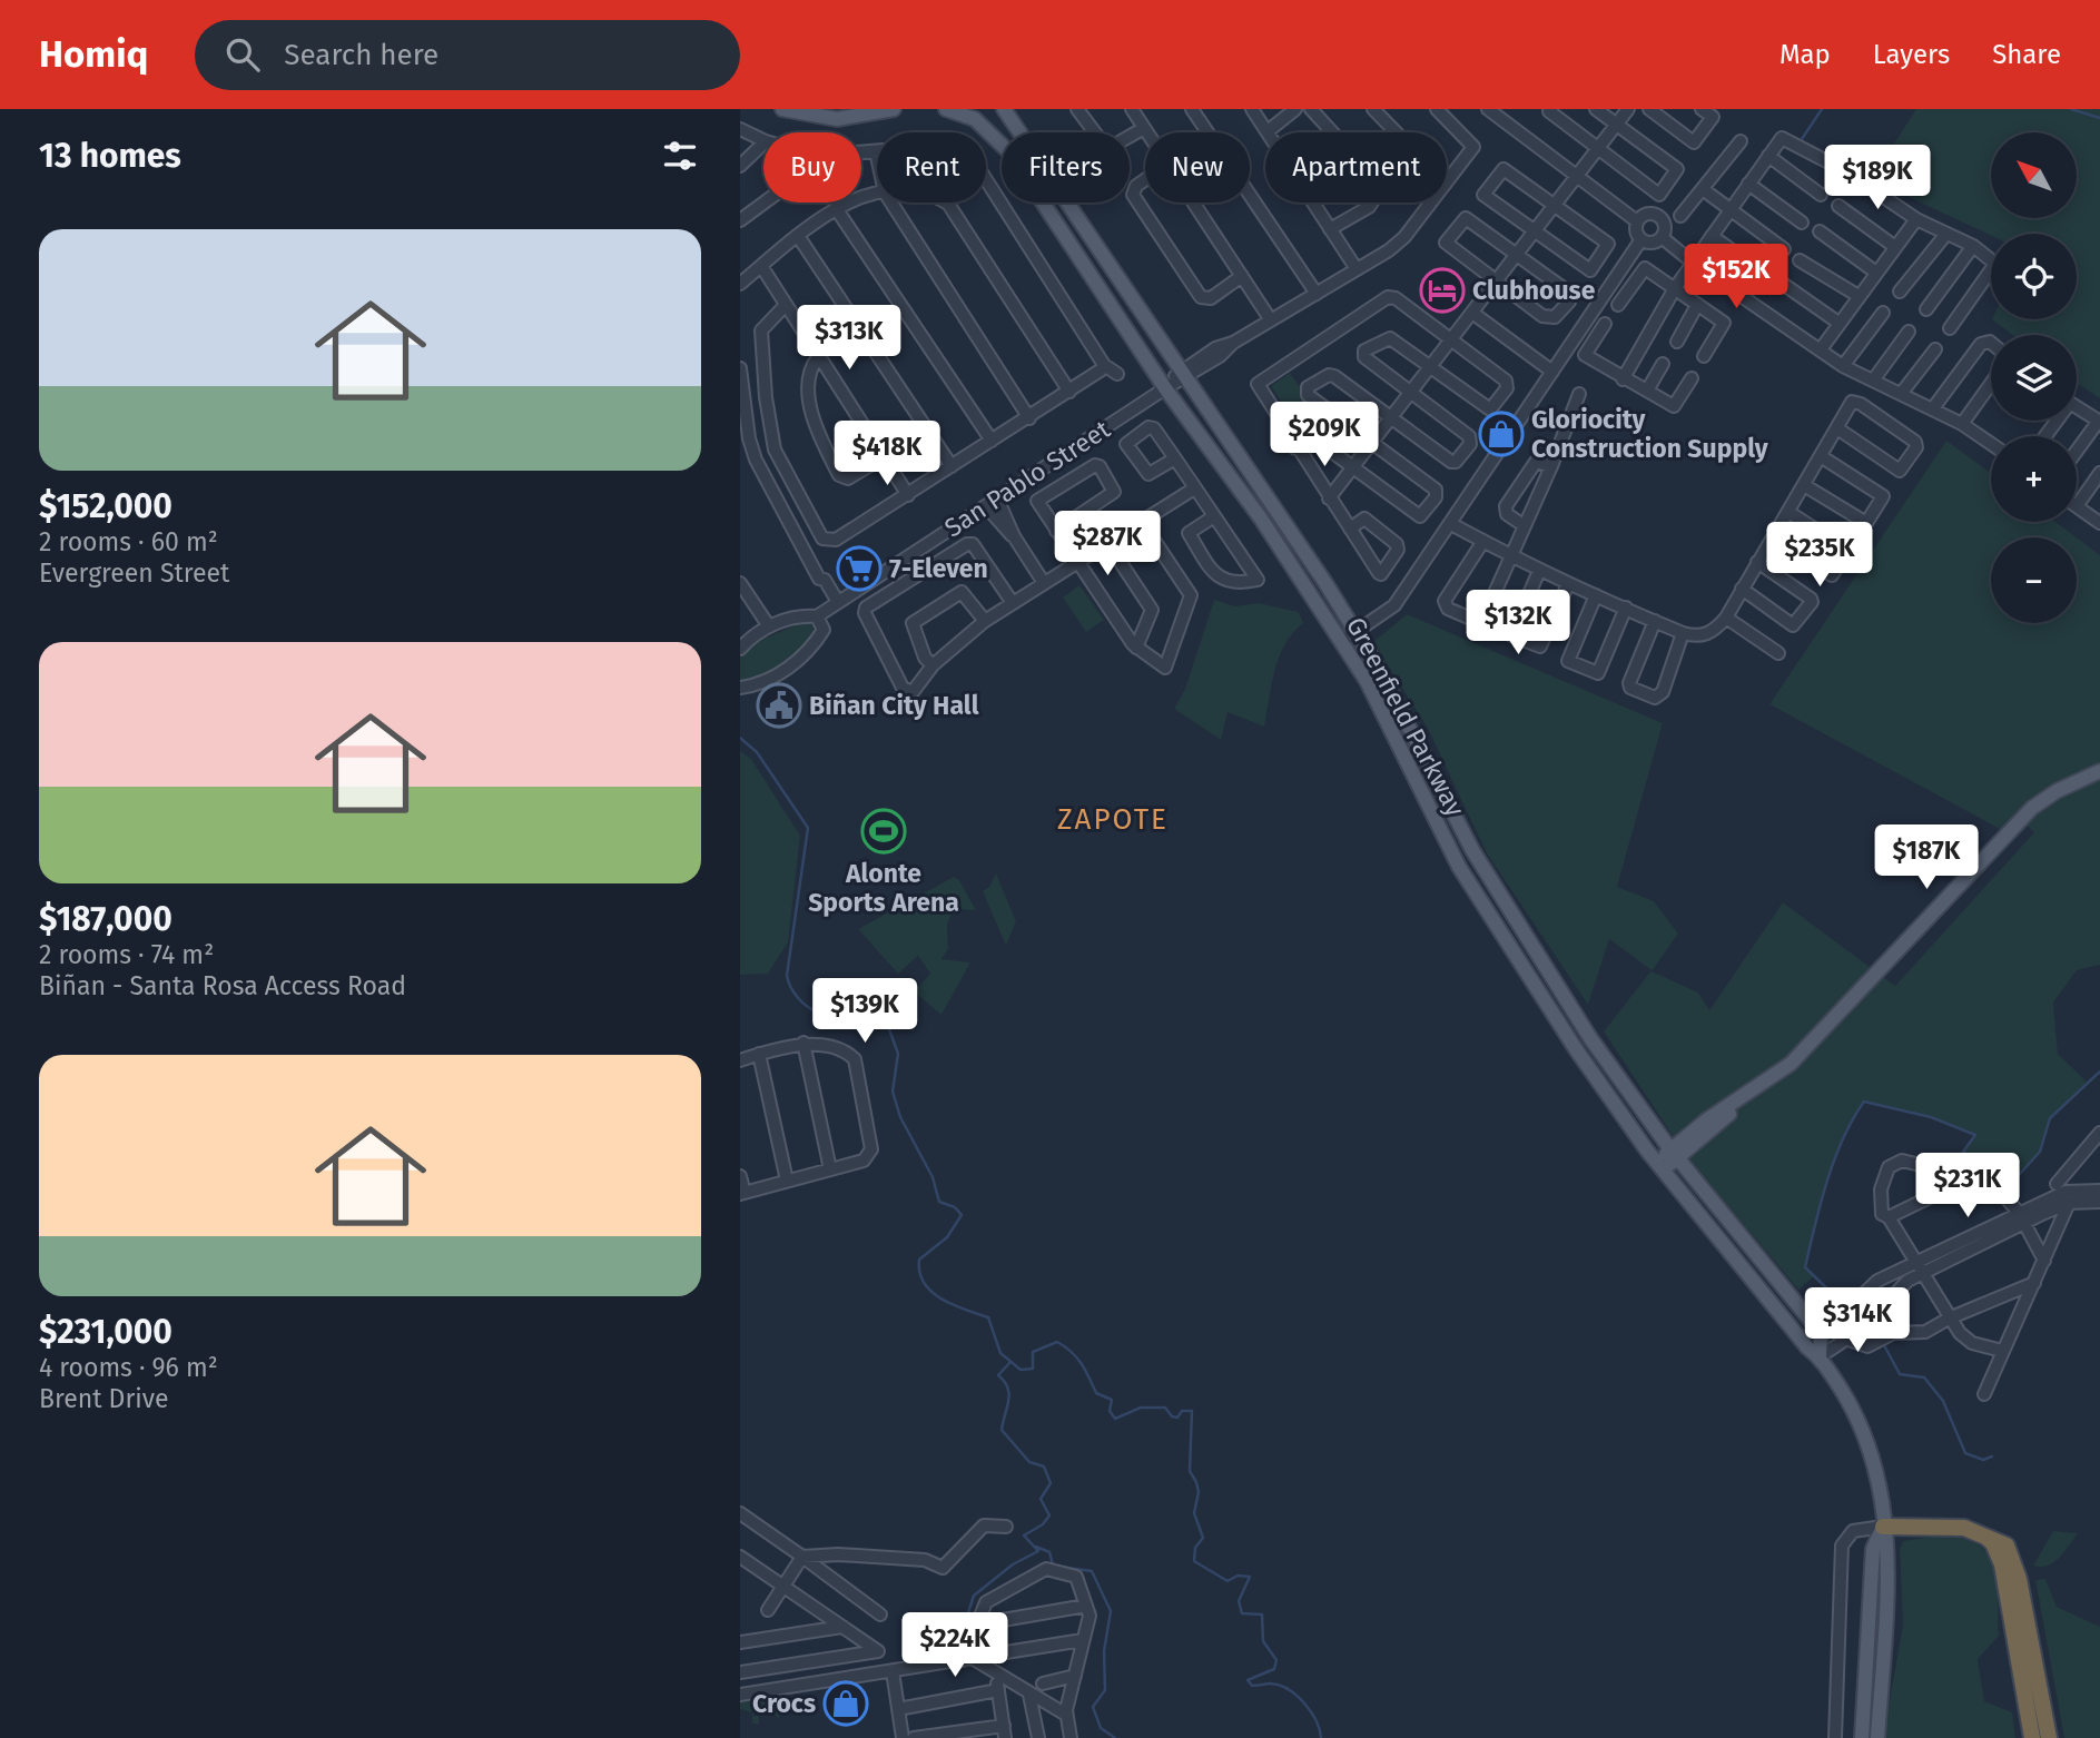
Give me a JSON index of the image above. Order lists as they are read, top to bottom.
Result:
{
  "streets": {
    "main road": ["Greenfield Parkway"],
    "street": ["San Pablo Street"]
  },
  "crossings": [
    ["San Pablo Street", "Greenfield Parkway"]
  ],
  "districts": ["ZAPOTE"],
  "places": {
    "hotel": ["Clubhouse"],
    "shop": ["Gloriocity Construction Supply", "Crocs"],
    "supermarket": ["7-Eleven"],
    "public building": ["Biñan City Hall"],
    "sports": ["Alonte Sports Arena"]
  },
  "north": "top left",
  "page": {
    "header": "Homiq",
    "search": "Search here",
    "nav": ["Map", "Layers", "Share"],
    "heading": "13 homes",
    "map_buttons": ["+", "−"],
    "chip": [
      "Buy",
      "Rent",
      "Filters",
      "New",
      "Apartment"
    ],
    "price": [
      "$189K",
      "$152K",
      "$313K",
      "$209K",
      "$418K",
      "$287K",
      "$235K",
      "$132K",
      "$187K",
      "$139K",
      "$231K",
      "$314K",
      "$224K"
    ],
    "list": [
      {
        "name": "$152,000",
        "note": "2 rooms · 60 m² · Evergreen Street"
      },
      {
        "name": "$187,000",
        "note": "2 rooms · 74 m² · Biñan - Santa Rosa Access Road"
      },
      {
        "name": "$231,000",
        "note": "4 rooms · 96 m² · Brent Drive"
      }
    ]
  }
}
